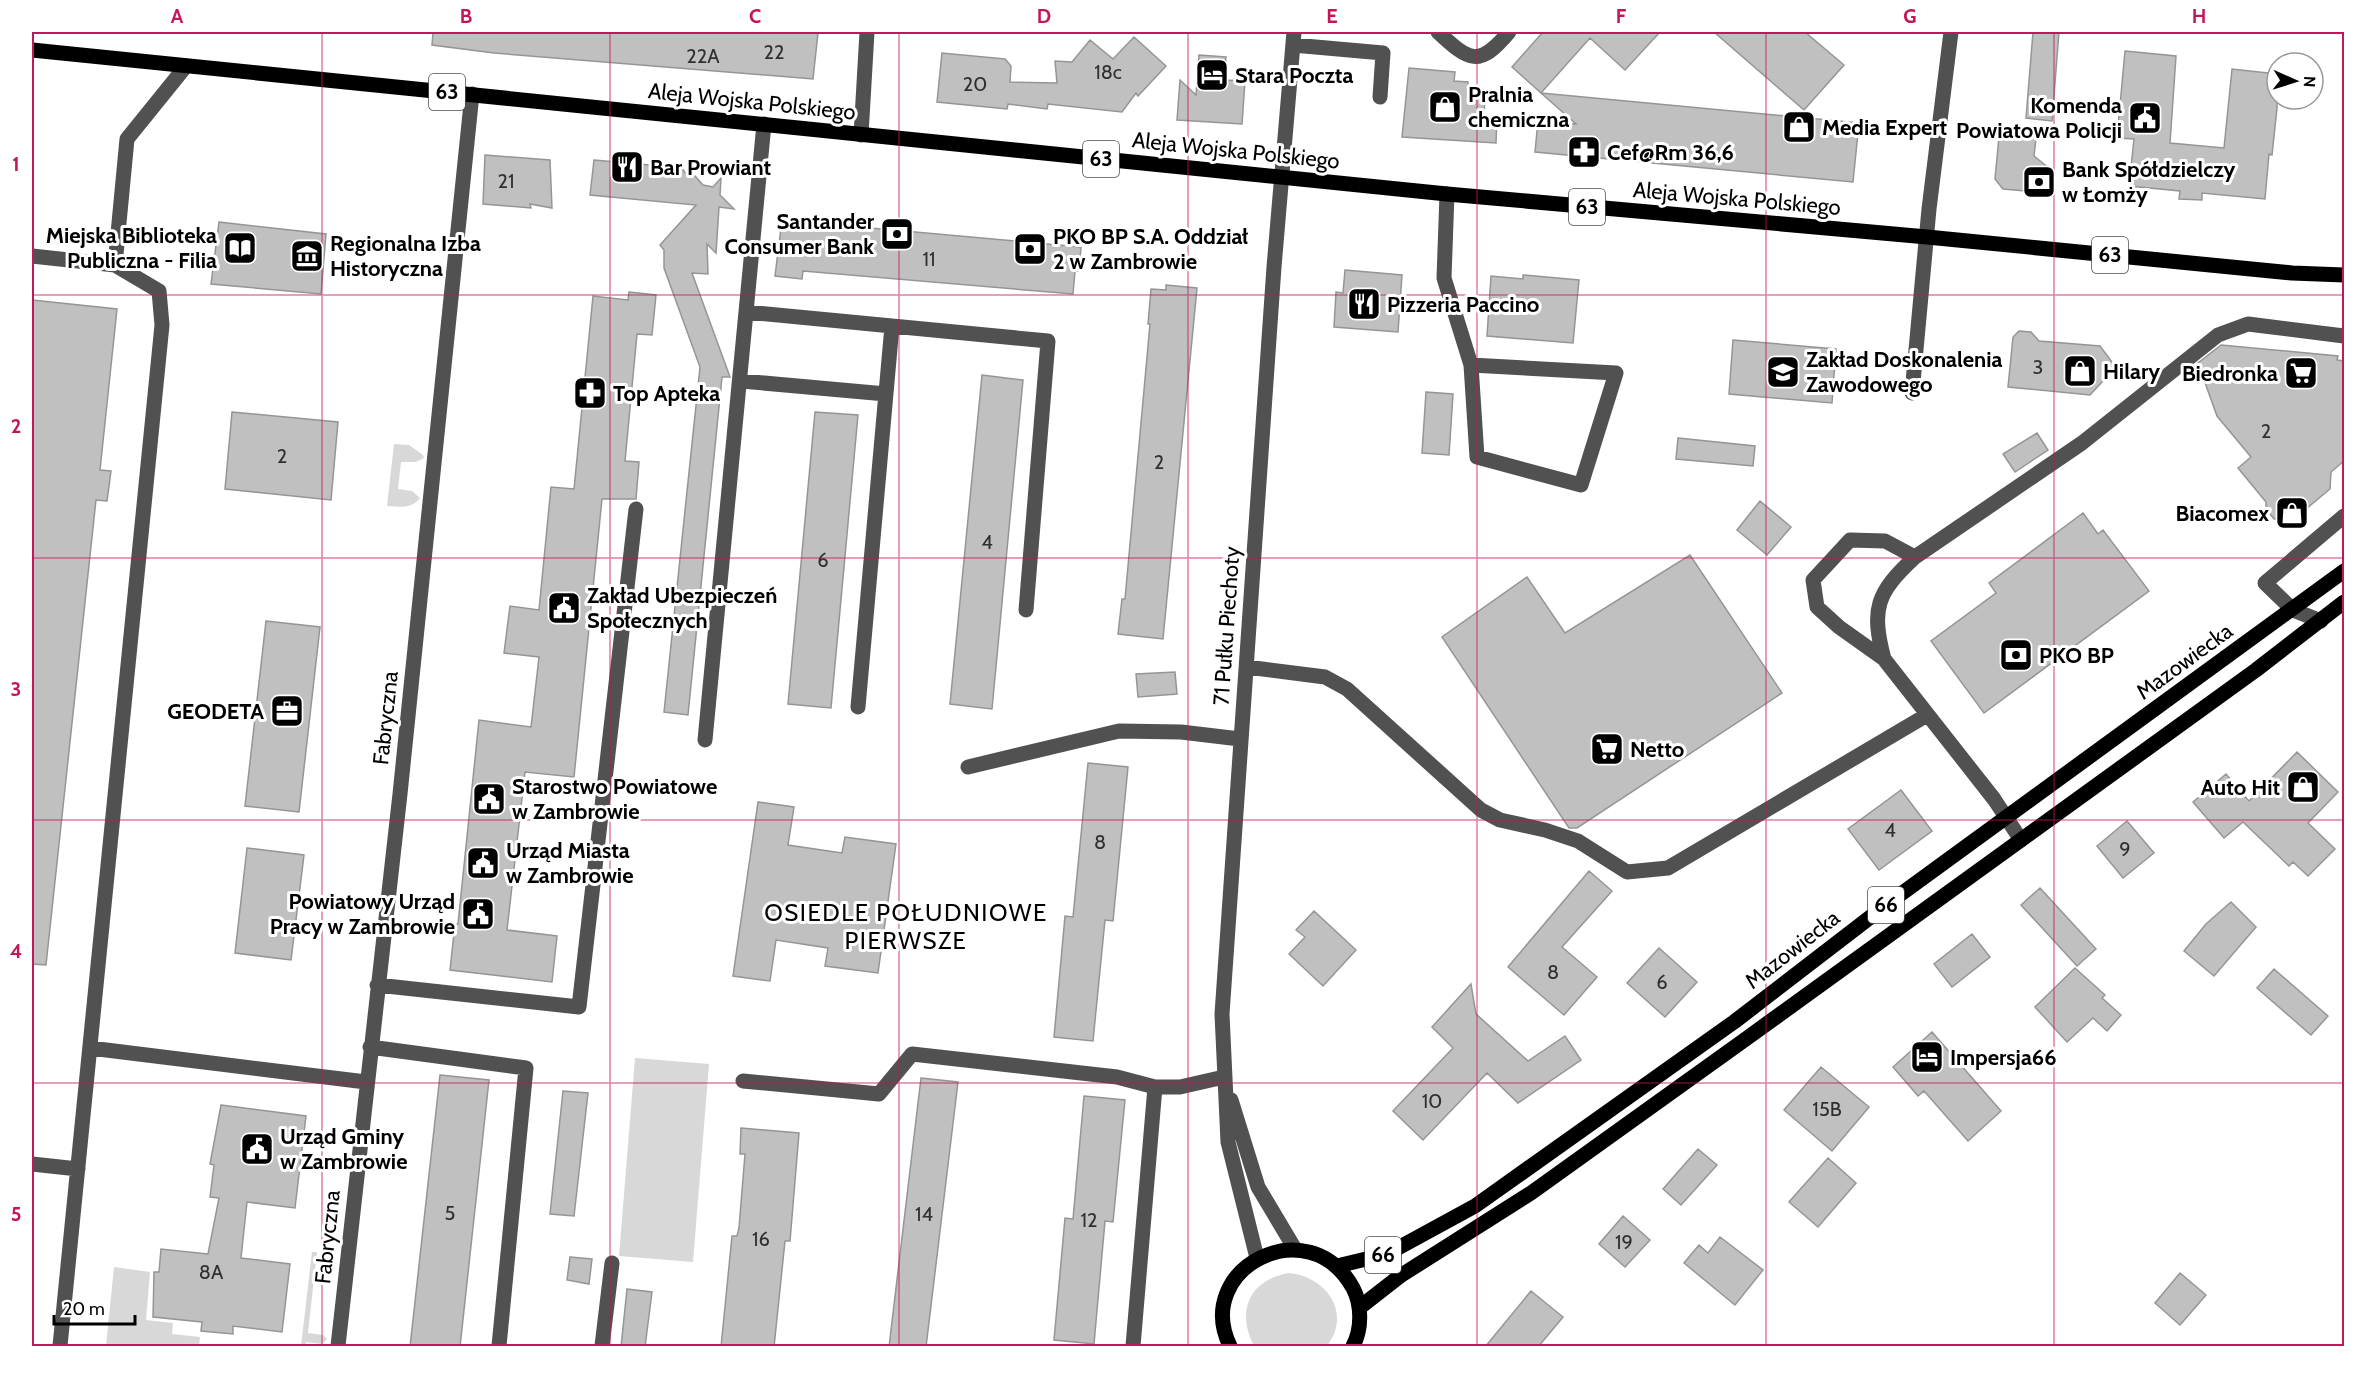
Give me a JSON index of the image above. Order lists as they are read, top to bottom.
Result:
{
  "streets": {
    "main road": [
      "63",
      "Aleja Wojska Polskiego",
      "Mazowiecka",
      "66"
    ],
    "street": ["71 Pułku Piechoty", "Fabryczna"]
  },
  "crossings": [
    ["Aleja Wojska Polskiego", "71 Pułku Piechoty"],
    ["Aleja Wojska Polskiego", "Fabryczna"]
  ],
  "districts": ["OSIEDLE POŁUDNIOWE PIERWSZE"],
  "places": {
    "hotel": ["Stara Poczta", "Impersja66"],
    "shop": [
      "Pralnia chemiczna",
      "Media Expert",
      "Hilary",
      "Biacomex",
      "Auto Hit"
    ],
    "public building": [
      "Komenda Powiatowa Policji",
      "Zakład Ubezpieczeń Społecznych",
      "Starostwo Powiatowe w Zambrowie",
      "Urząd Miasta w Zambrowie",
      "Powiatowy Urząd Pracy w Zambrowie",
      "Urząd Gminy w Zambrowie"
    ],
    "pharmacy": ["Cef@Rm 36,6", "Top Apteka"],
    "restaurant": ["Bar Prowiant", "Pizzeria Paccino"],
    "bank": [
      "Bank Spółdzielczy w Łomży",
      "Santander Consumer Bank",
      "PKO BP S.A. Oddział 2 w Zambrowie",
      "PKO BP"
    ],
    "library": ["Miejska Biblioteka Publiczna - Filia"],
    "museum": ["Regionalna Izba Historyczna"],
    "school or university": ["Zakład Doskonalenia Zawodowego"],
    "supermarket": ["Biedronka", "Netto"],
    "office": ["GEODETA"]
  },
  "house_numbers": [
    "22",
    "22A",
    "18c",
    "20",
    "21",
    "11",
    "3",
    "2",
    "2",
    "2",
    "4",
    "6",
    "4",
    "8",
    "9",
    "8",
    "6",
    "10",
    "15B",
    "5",
    "14",
    "12",
    "16",
    "19",
    "8A"
  ],
  "scale_bar": "20 m",
  "north": "right",
  "grid": {
    "columns": [
      "A",
      "B",
      "C",
      "D",
      "E",
      "F",
      "G",
      "H"
    ],
    "rows": [
      "1",
      "2",
      "3",
      "4",
      "5"
    ]
  }
}
